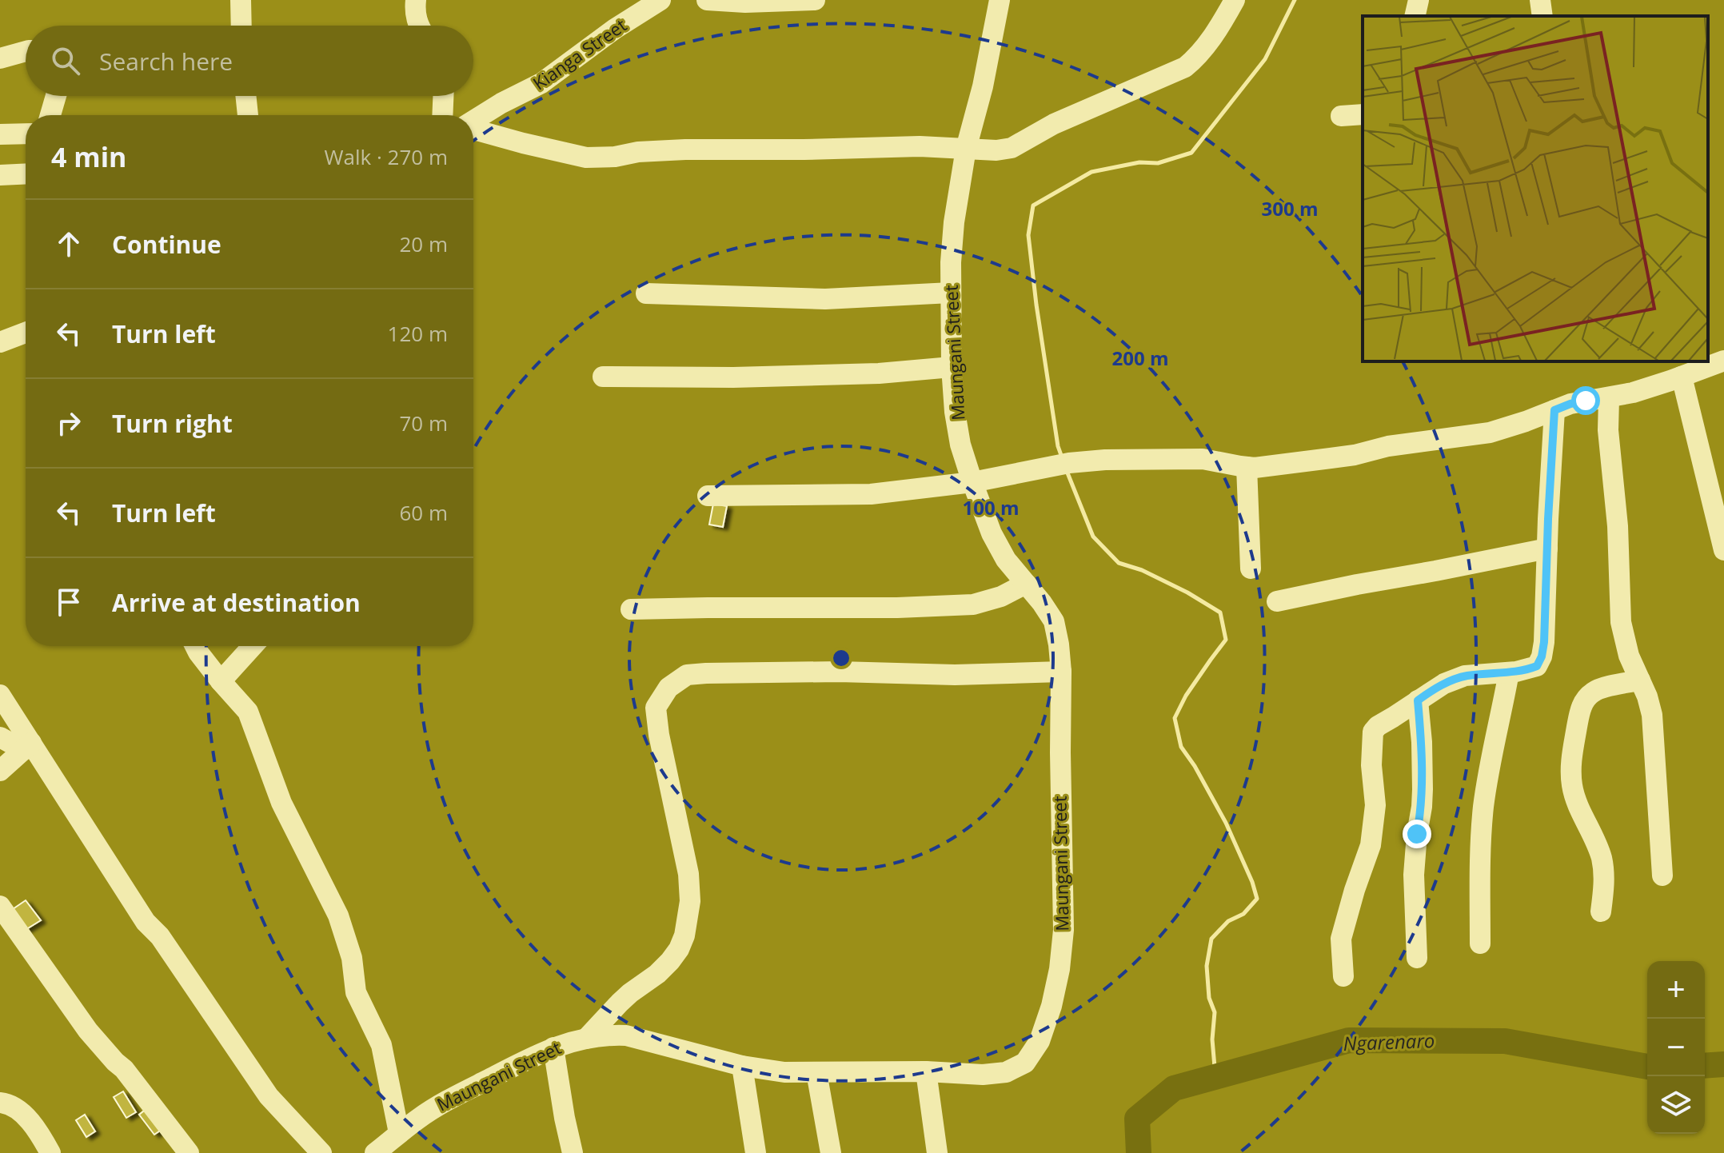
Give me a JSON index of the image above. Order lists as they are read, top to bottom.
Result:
{
  "streets": {
    "street": ["Kianga Street", "Maungani Street"]
  },
  "water": ["Ngarenaro"],
  "page": {
    "search": "Search here",
    "heading": ["4 min", "Walk · 270 m"],
    "list": [
      ["Continue", "20 m"],
      ["Turn left", "120 m"],
      ["Turn right", "70 m"],
      ["Turn left", "60 m"],
      "Arrive at destination"
    ],
    "map_buttons": ["+", "−"]
  },
  "rings": ["300 m", "200 m", "100 m"]
}
